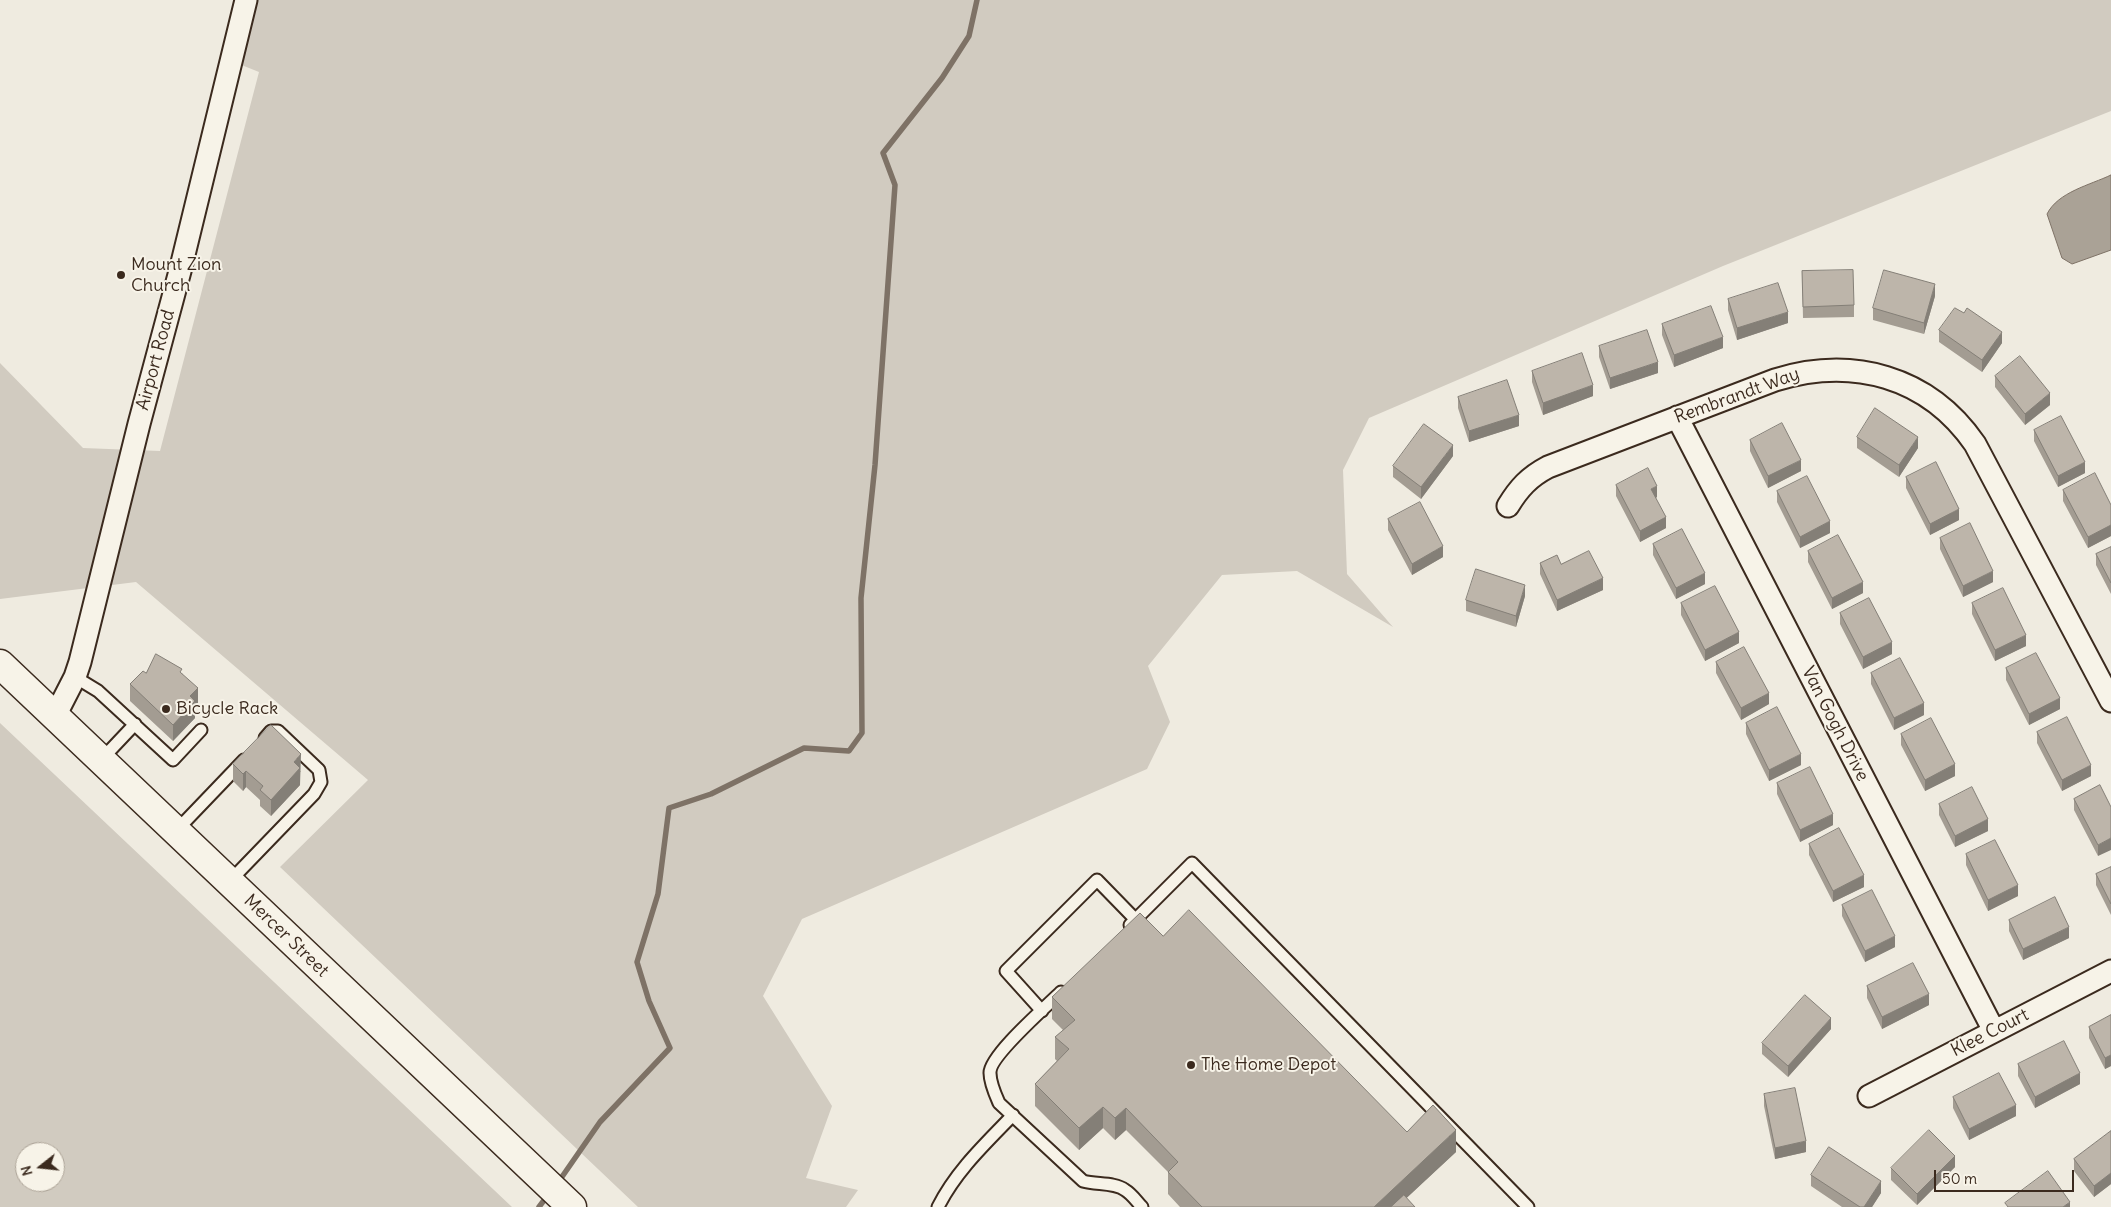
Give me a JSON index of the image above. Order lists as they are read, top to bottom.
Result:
{
  "streets": {
    "main road": ["Mercer Street"],
    "street": [
      "Airport Road",
      "Rembrandt Way",
      "Van Gogh Drive",
      "Klee Court"
    ]
  },
  "crossings": [
    ["Airport Road", "Mercer Street"],
    ["Rembrandt Way", "Van Gogh Drive"],
    ["Van Gogh Drive", "Klee Court"]
  ],
  "places": ["Mount Zion Church", "Bicycle Rack", "The Home Depot"],
  "scale_bar": "50 m",
  "north": "left"
}
